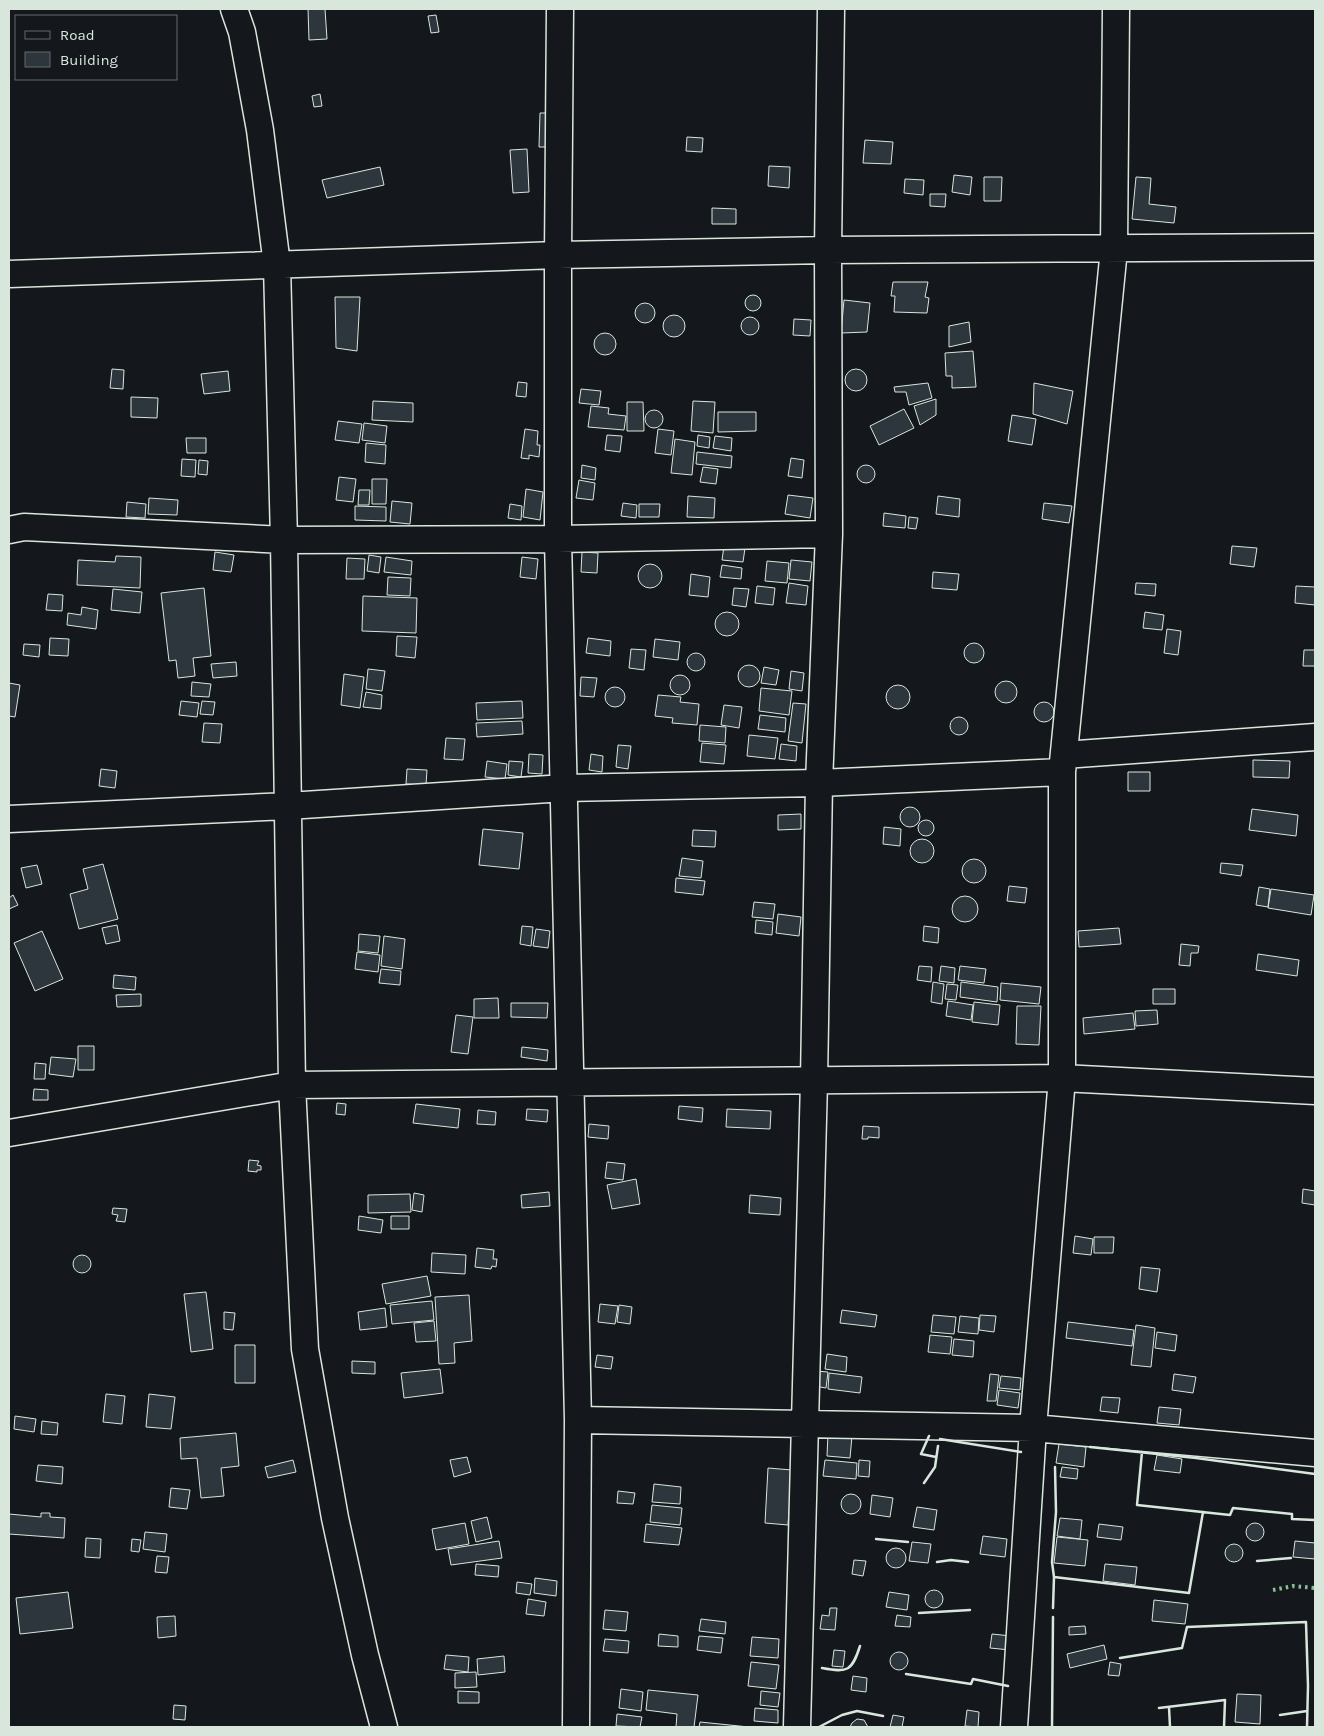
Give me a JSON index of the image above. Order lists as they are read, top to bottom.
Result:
{
  "legend": ["Road", "Building"]
}
